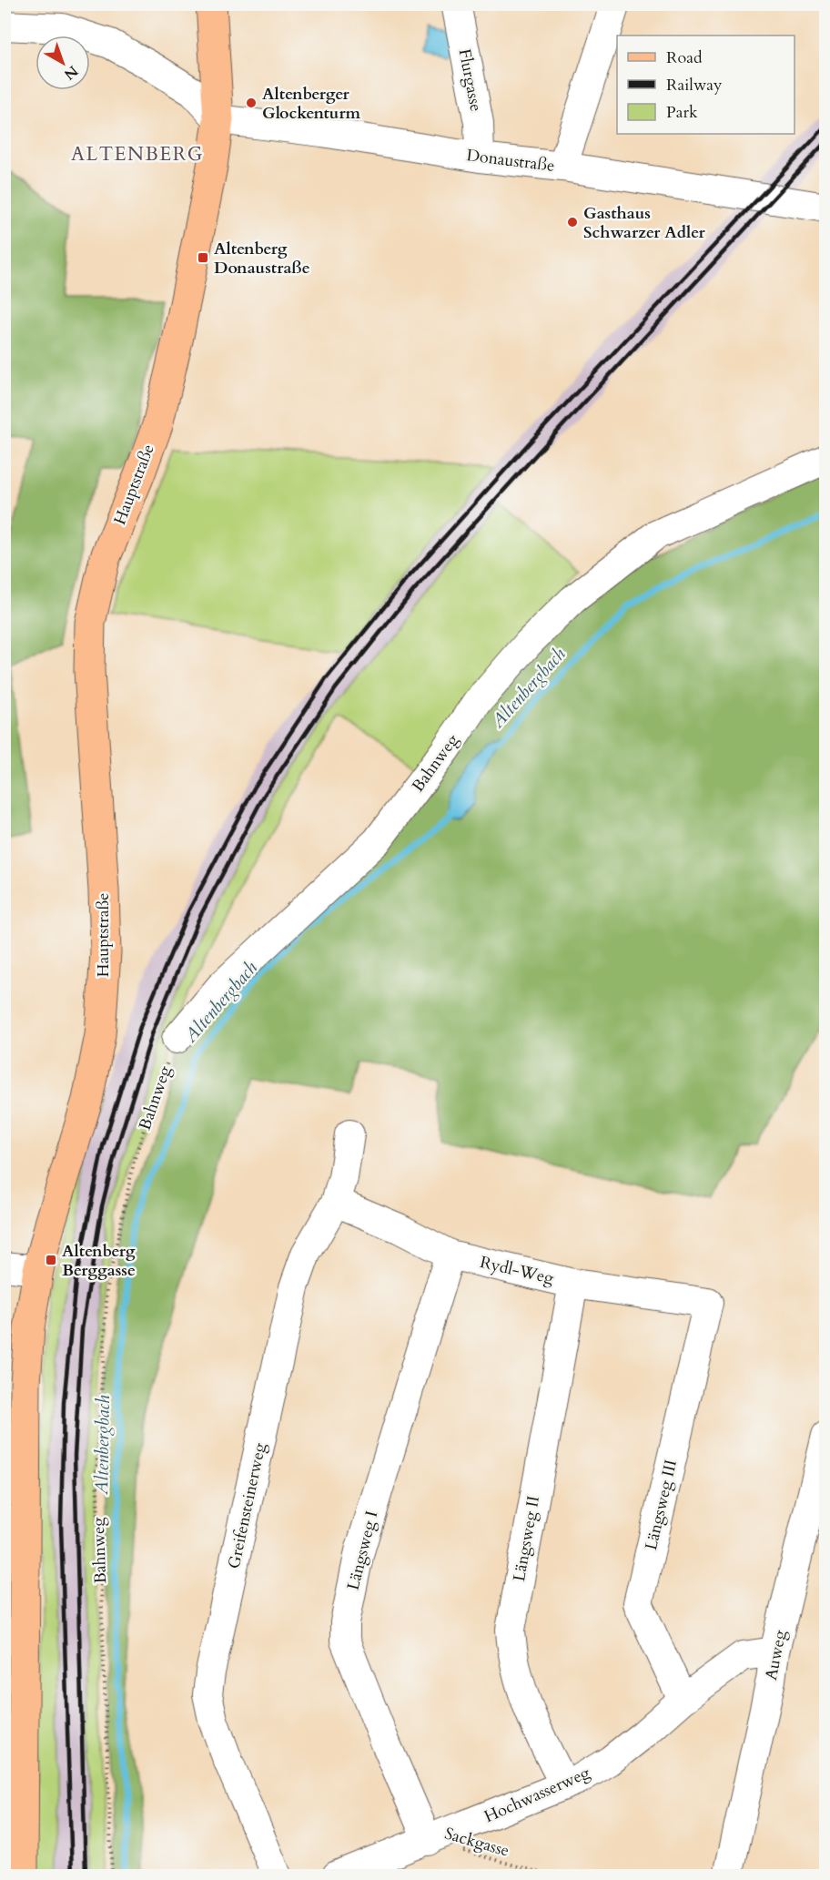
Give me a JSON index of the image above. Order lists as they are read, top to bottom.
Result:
{
  "streets": {
    "main road": ["Hauptstraße"],
    "street": [
      "Flurgasse",
      "Donaustraße",
      "Bahnweg",
      "Rydl-Weg",
      "Längsweg III",
      "Greifensteinerweg",
      "Längsweg II",
      "Längsweg I",
      "Auweg",
      "Hochwasserweg"
    ],
    "path": ["Sackgasse"]
  },
  "crossings": [
    ["Flurgasse", "Donaustraße"],
    ["Donaustraße", "Hauptstraße"],
    ["Rydl-Weg", "Längsweg III"],
    ["Rydl-Weg", "Greifensteinerweg"],
    ["Rydl-Weg", "Längsweg II"],
    ["Rydl-Weg", "Längsweg I"],
    ["Längsweg III", "Hochwasserweg"],
    ["Längsweg II", "Hochwasserweg"],
    ["Längsweg I", "Hochwasserweg"],
    ["Längsweg I", "Sackgasse"],
    ["Auweg", "Hochwasserweg"],
    ["Hochwasserweg", "Sackgasse"]
  ],
  "districts": ["ALTENBERG"],
  "water": ["Altenbergbach"],
  "places": {
    "other": ["Altenberger Glockenturm", "Gasthaus Schwarzer Adler"],
    "transit": ["Altenberg Donaustraße", "Altenberg Berggasse"]
  },
  "legend": ["Road", "Railway", "Park"],
  "north": "bottom right"
}
